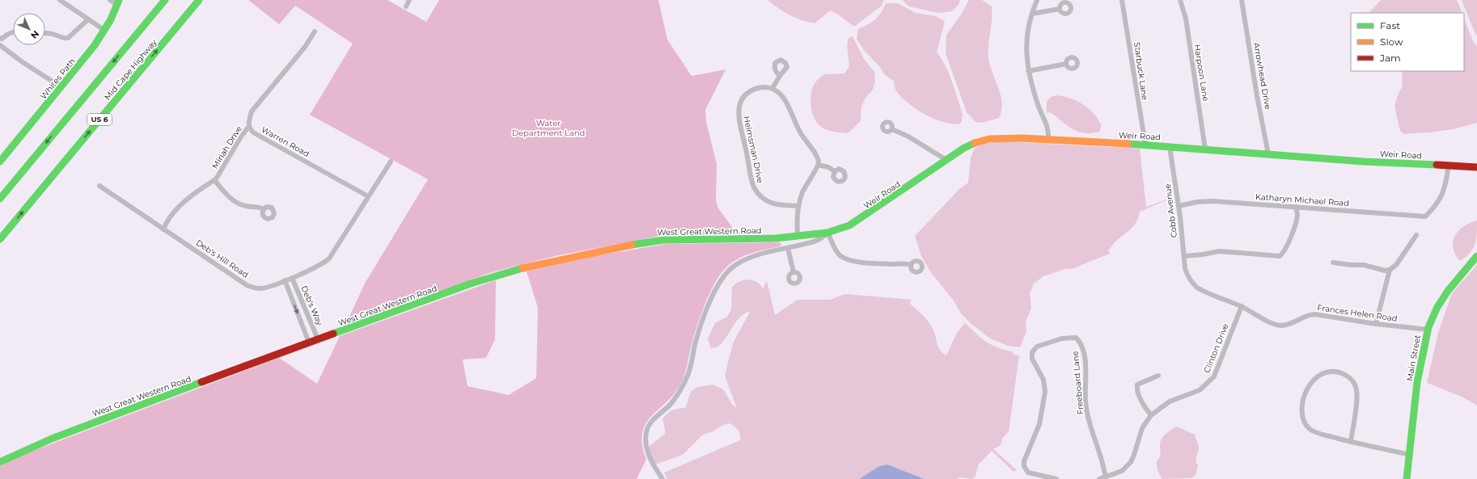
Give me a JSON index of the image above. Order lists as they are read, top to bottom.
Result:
{
  "streets": {
    "main road": [
      "Mid Cape Highway",
      "Whites Path",
      "US 6",
      "Weir Road",
      "West Great Western Road",
      "Main Street"
    ],
    "street": [
      "Starbuck Lane",
      "Harpoon Lane",
      "Arrowhead Drive",
      "Warren Road",
      "Miriah Drive",
      "Helmsman Drive",
      "Katharyn Michael Road",
      "Cobb Avenue",
      "Deb's Hill Road",
      "Deb's Way",
      "Frances Helen Road",
      "Clinton Drive",
      "Freeboard Lane"
    ]
  },
  "crossings": [
    ["Starbuck Lane", "Weir Road"],
    ["Harpoon Lane", "Weir Road"],
    ["Arrowhead Drive", "Weir Road"],
    ["Weir Road", "Katharyn Michael Road"],
    ["Weir Road", "Cobb Avenue"],
    ["Weir Road", "West Great Western Road"],
    ["Warren Road", "Miriah Drive"],
    ["Warren Road", "Deb's Hill Road"],
    ["Miriah Drive", "Deb's Hill Road"],
    ["Katharyn Michael Road", "Cobb Avenue"],
    ["Cobb Avenue", "Frances Helen Road"],
    ["West Great Western Road", "Deb's Way"],
    ["Deb's Hill Road", "Deb's Way"],
    ["Frances Helen Road", "Clinton Drive"],
    ["Frances Helen Road", "Main Street"],
    ["Clinton Drive", "Freeboard Lane"]
  ],
  "parks": ["Water Department Land"],
  "legend": ["Fast", "Slow", "Jam"],
  "north": "bottom right"
}
